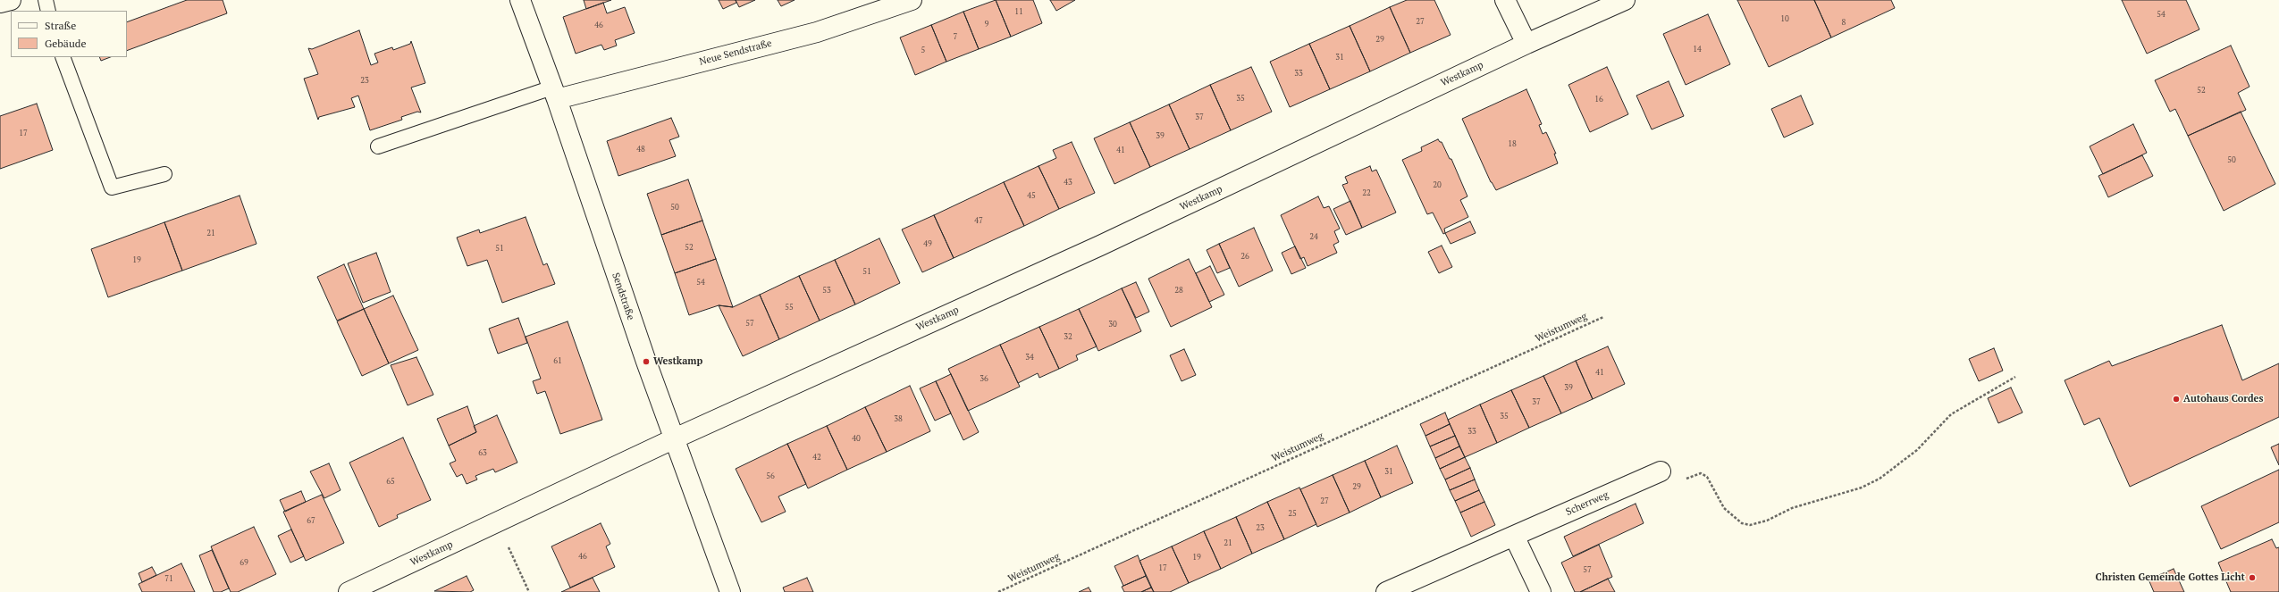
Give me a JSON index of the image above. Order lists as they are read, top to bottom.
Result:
{
  "streets": {
    "street": [
      "Neue Sendstraße",
      "Westkamp",
      "Sendstraße",
      "Scherrweg"
    ],
    "path": ["Weistumweg"]
  },
  "crossings": [
    ["Neue Sendstraße", "Sendstraße"],
    ["Westkamp", "Sendstraße"]
  ],
  "places": ["Westkamp", "Autohaus Cordes", "Christen Gemeinde Gottes Licht"],
  "house_numbers": [
    "11",
    "54",
    "10",
    "27",
    "8",
    "9",
    "46",
    "7",
    "29",
    "14",
    "5",
    "31",
    "33",
    "23",
    "52",
    "35",
    "16",
    "37",
    "17",
    "39",
    "18",
    "48",
    "41",
    "50",
    "43",
    "20",
    "22",
    "45",
    "50",
    "47",
    "21",
    "24",
    "49",
    "52",
    "51",
    "26",
    "19",
    "51",
    "54",
    "53",
    "28",
    "55",
    "57",
    "30",
    "32",
    "34",
    "61",
    "41",
    "36",
    "39",
    "37",
    "35",
    "38",
    "33",
    "40",
    "63",
    "42",
    "31",
    "56",
    "65",
    "29",
    "27",
    "25",
    "67",
    "23",
    "21",
    "46",
    "19",
    "69",
    "17",
    "57",
    "71"
  ],
  "legend": ["Straße", "Gebäude"]
}
